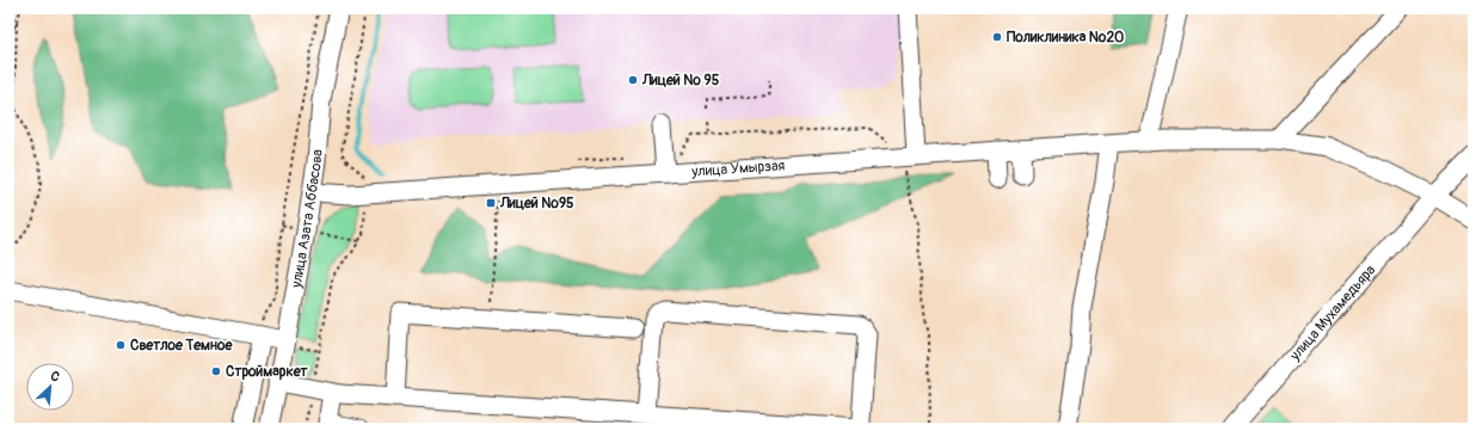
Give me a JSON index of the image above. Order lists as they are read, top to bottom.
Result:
{
  "streets": {
    "street": ["улица Умырзая", "улица Азата Аббасова", "улица Мухамедьяра"]
  },
  "crossings": [
    ["улица Умырзая", "улица Азата Аббасова"]
  ],
  "places": {
    "other": [
      "Поликлиника №20",
      "Лицей № 95",
      "Светлое Темное",
      "Строймаркет"
    ],
    "transit": ["Лицей №95"]
  },
  "north": "top right"
}
